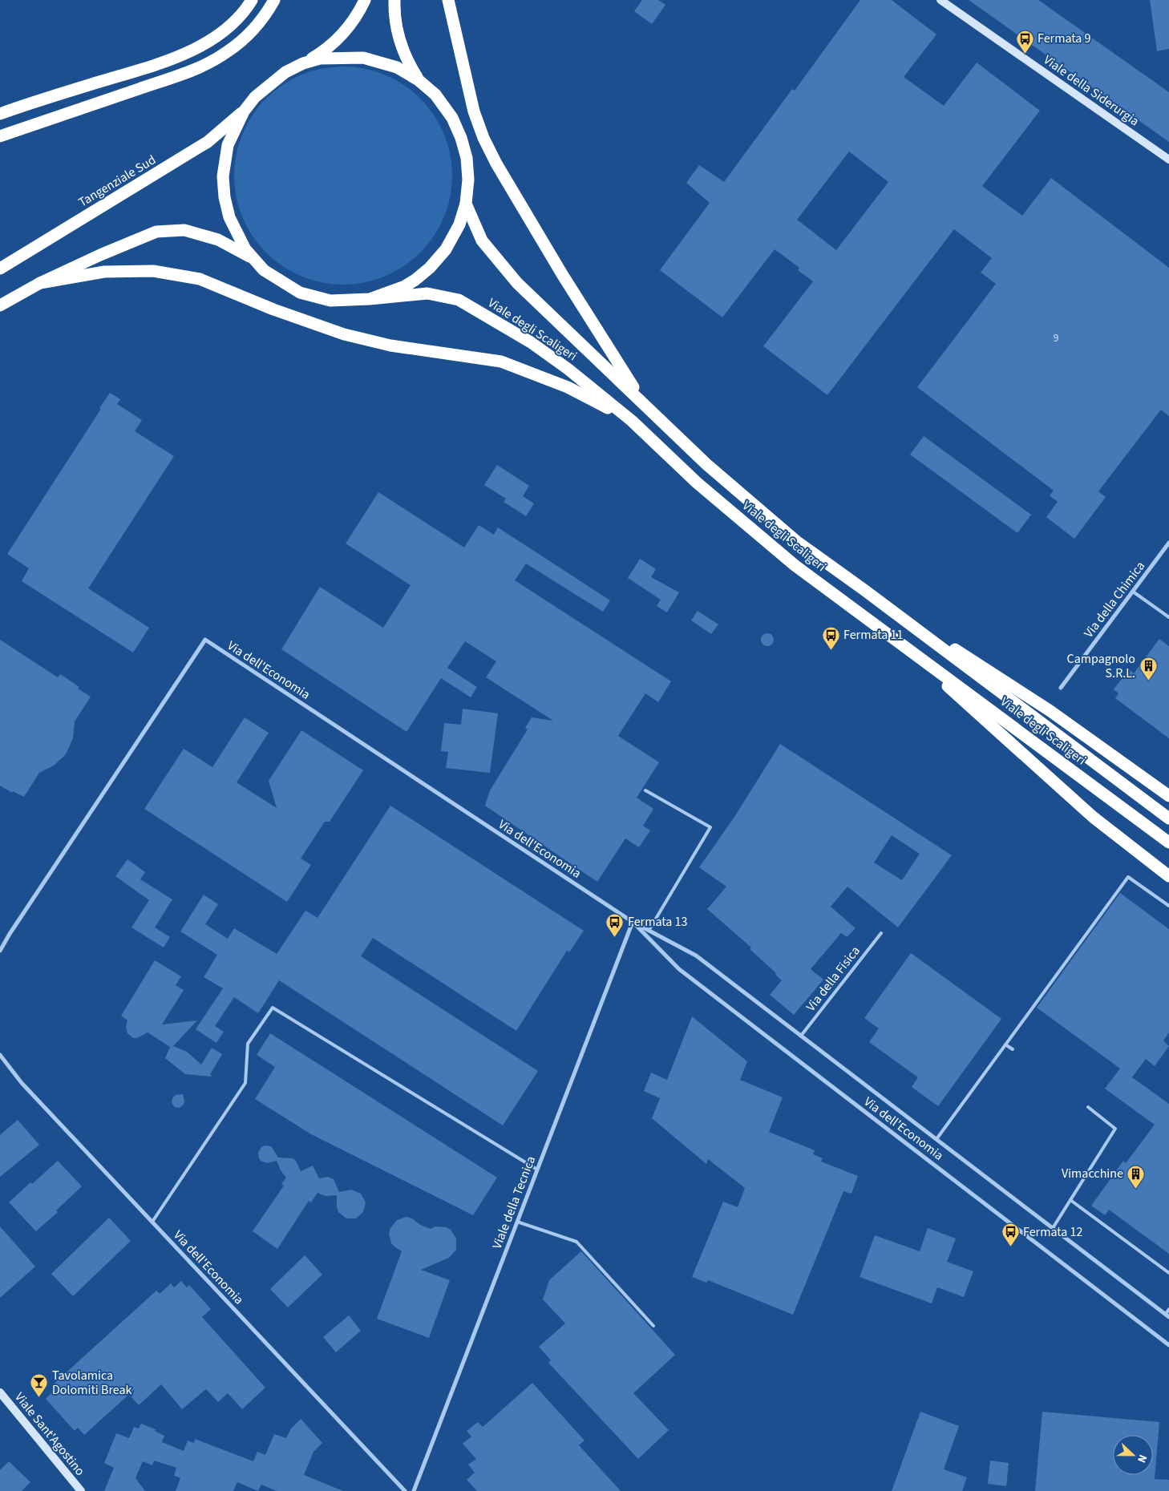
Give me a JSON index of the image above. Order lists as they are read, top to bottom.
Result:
{
  "streets": {
    "highway": ["Tangenziale Sud", "Viale degli Scaligeri"],
    "street": [
      "Viale della Siderurgia",
      "Via della Chimica",
      "Via dell'Economia",
      "Viale della Tecnica",
      "Viale Sant'Agostino"
    ],
    "lane": ["Via della Fisica"]
  },
  "crossings": [
    ["Tangenziale Sud", "Viale degli Scaligeri"],
    ["Via dell'Economia", "Via della Fisica"],
    ["Via dell'Economia", "Viale della Tecnica"]
  ],
  "places": {
    "bus stop": [
      "Fermata 9",
      "Fermata 11",
      "Fermata 13",
      "Fermata 12"
    ],
    "building": ["Campagnolo S.R.L.", "Vimacchine"],
    "bar": ["Tavolamica Dolomiti Break"]
  },
  "house_numbers": ["9"],
  "north": "right"
}
